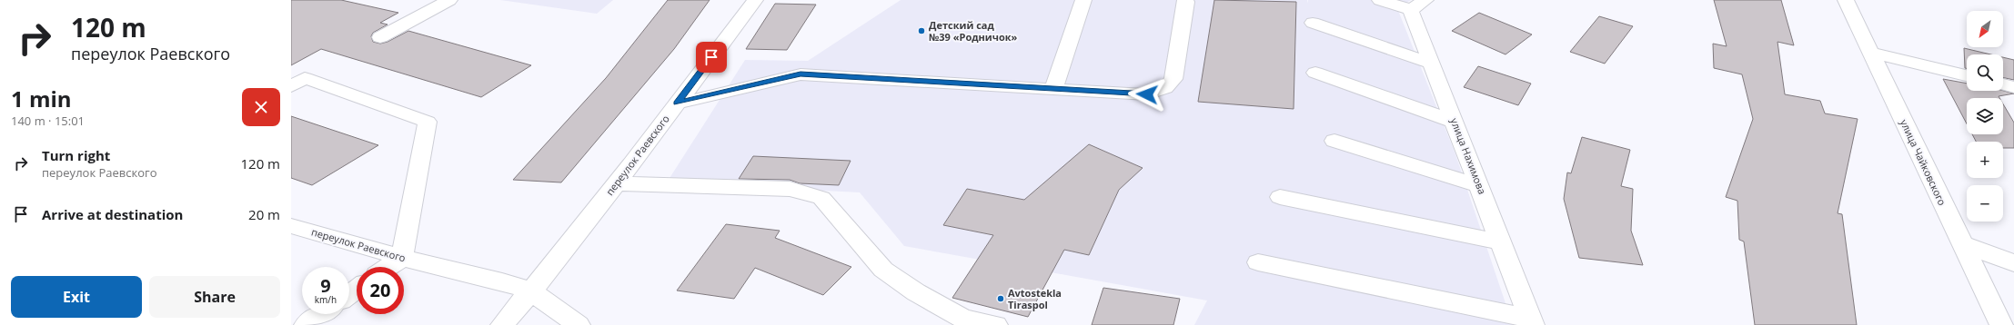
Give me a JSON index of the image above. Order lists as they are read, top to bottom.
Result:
{
  "streets": {
    "street": ["переулок Раевского", "улица Нахимова", "улица Чайковского"]
  },
  "places": ["Детский сад №39 «Родничок»", "Avtostekla Tiraspol"],
  "north": "bottom left",
  "page": {
    "turn": ["120 m", "переулок Раевского"],
    "map_buttons": ["+", "−"],
    "heading": ["1 min", "140 m · 15:01"],
    "list": [
      {
        "name": "Turn right",
        "note": "переулок Раевского",
        "value": "120 m"
      },
      {
        "name": "Arrive at destination",
        "value": "20 m"
      }
    ],
    "speed": "9 km/h",
    "limit": "20",
    "buttons": ["Exit", "Share"]
  }
}
